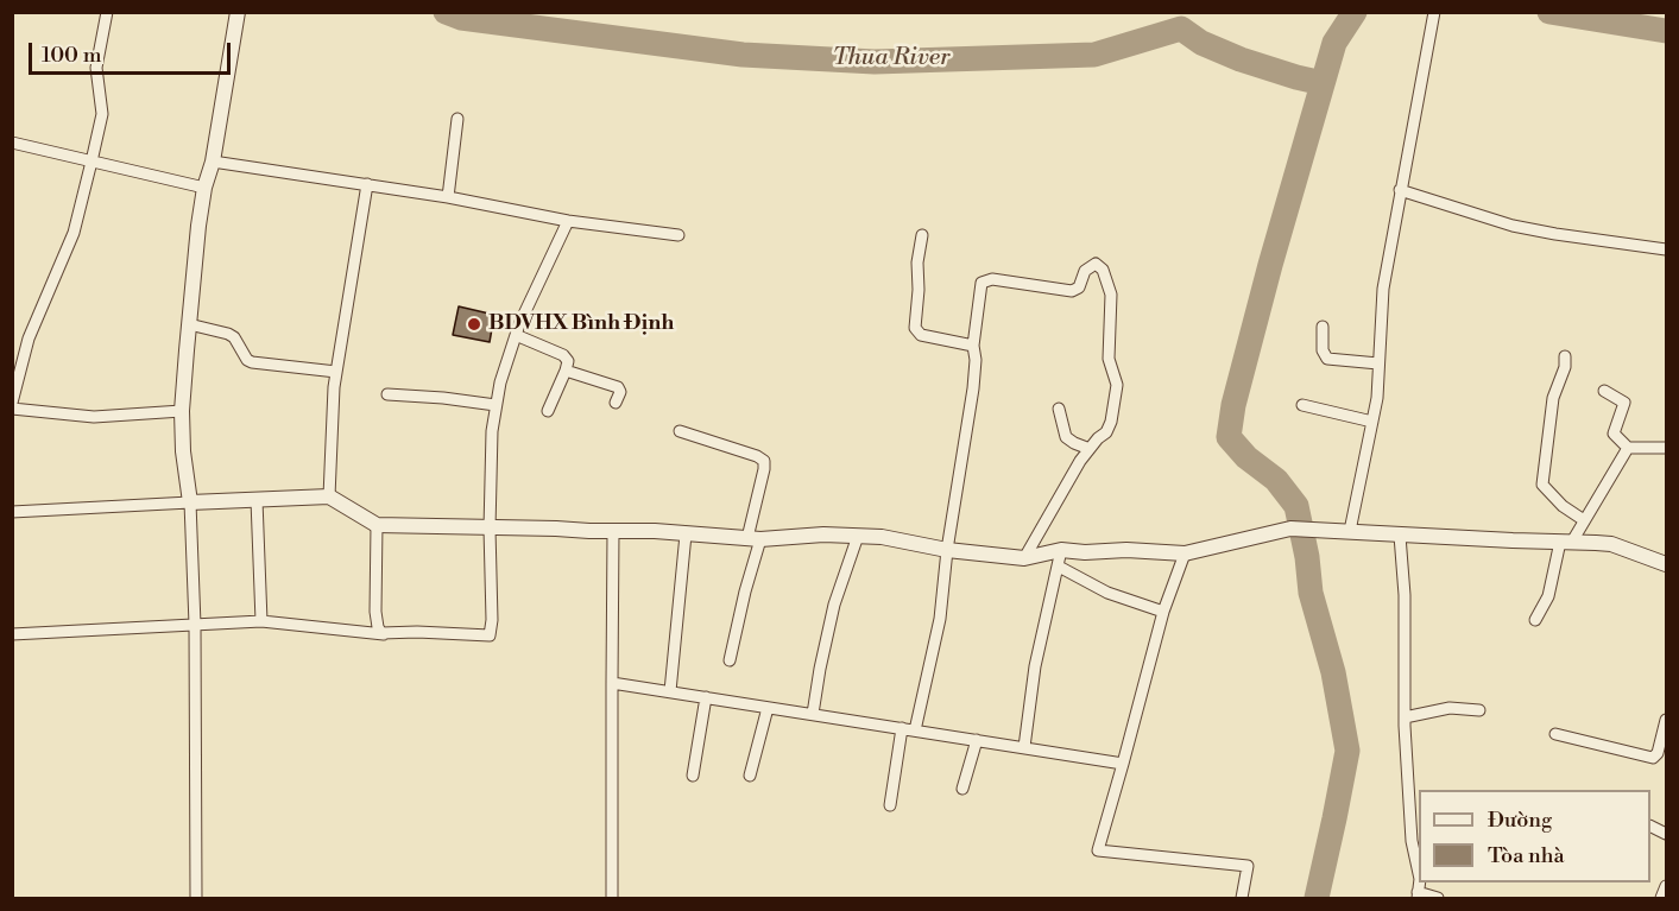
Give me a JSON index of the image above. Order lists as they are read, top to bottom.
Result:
{
  "water": ["Thua River"],
  "places": ["BDVHX Bình Định"],
  "legend": ["Đường", "Tòa nhà"],
  "scale_bar": "100 m"
}
